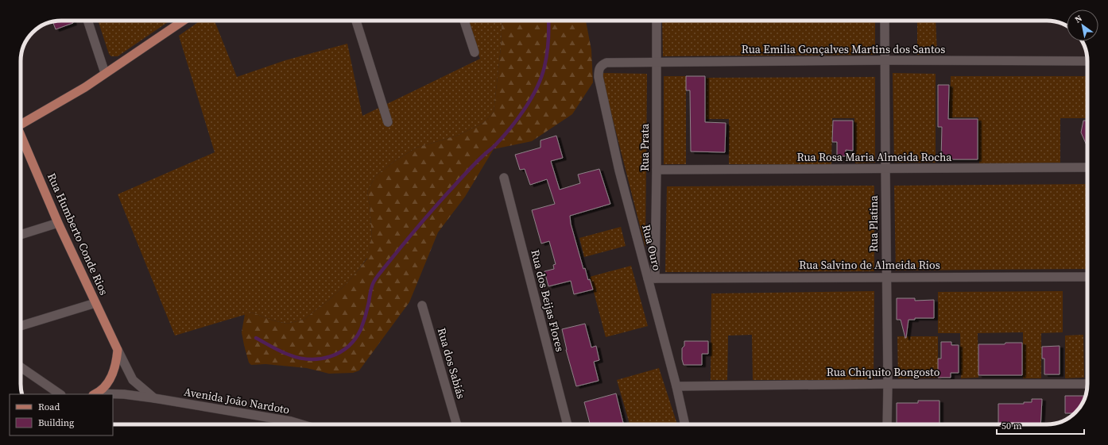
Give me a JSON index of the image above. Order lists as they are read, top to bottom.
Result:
{
  "streets": {
    "main road": ["Rua Humberto Conde Rios"],
    "street": [
      "Rua Emilia Gonçalves Martins dos Santos",
      "Rua Prata",
      "Rua Rosa Maria Almeida Rocha",
      "Rua Platina",
      "Rua Ouro",
      "Rua Salvino de Almeida Rios",
      "Rua dos Beijas Flores",
      "Rua dos Sabiás",
      "Rua Chiquito Bongosto",
      "Avenida João Nardoto"
    ]
  },
  "crossings": [
    ["Rua Emilia Gonçalves Martins dos Santos", "Rua Prata"],
    ["Rua Emilia Gonçalves Martins dos Santos", "Rua Platina"],
    ["Rua Emilia Gonçalves Martins dos Santos", "Rua Ouro"],
    ["Rua Prata", "Rua Rosa Maria Almeida Rocha"],
    ["Rua Prata", "Rua Ouro"],
    ["Rua Prata", "Rua Salvino de Almeida Rios"],
    ["Rua Rosa Maria Almeida Rocha", "Rua Platina"],
    ["Rua Platina", "Rua Salvino de Almeida Rios"],
    ["Rua Platina", "Rua Chiquito Bongosto"],
    ["Rua Ouro", "Rua Salvino de Almeida Rios"],
    ["Rua Ouro", "Rua Chiquito Bongosto"]
  ],
  "legend": ["Road", "Building"],
  "scale_bar": "50 m",
  "north": "top left"
}
